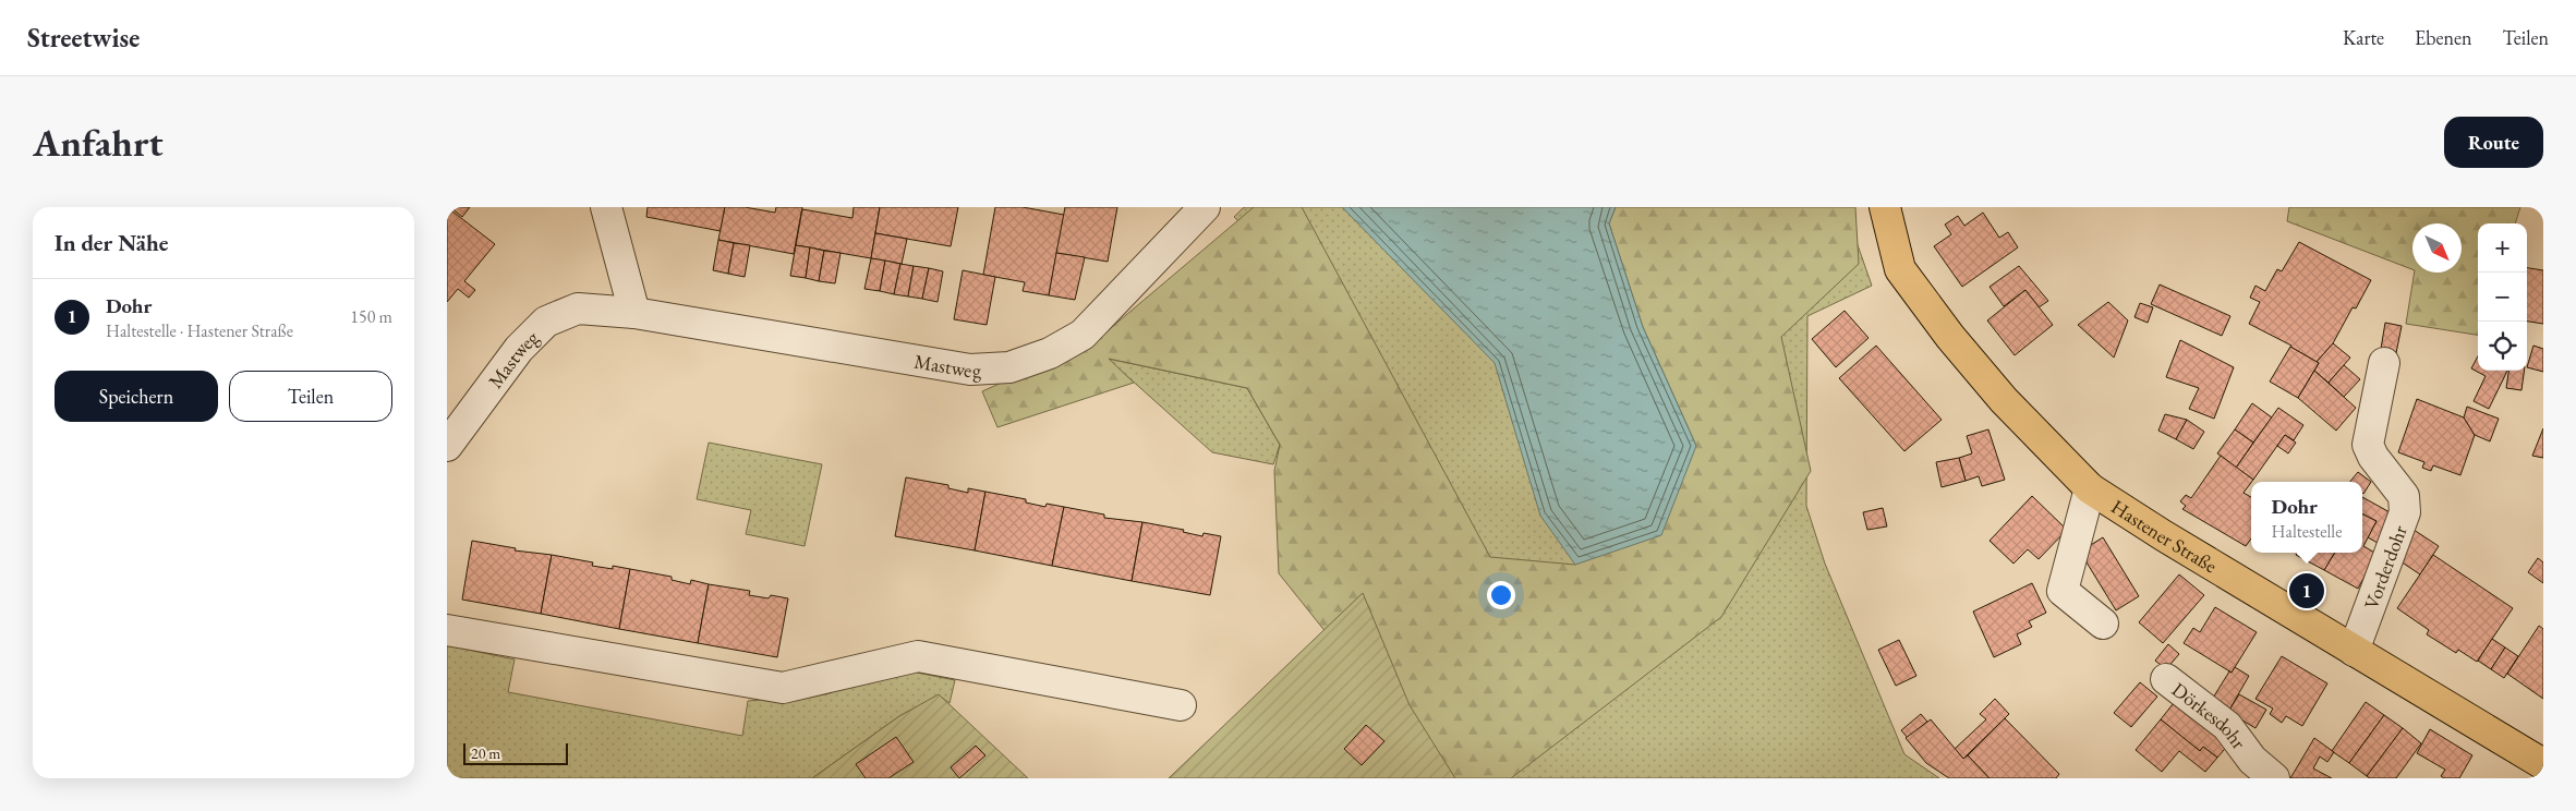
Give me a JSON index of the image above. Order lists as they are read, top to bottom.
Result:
{
  "streets": {
    "main road": ["Hastener Straße"],
    "street": ["Mastweg", "Vorderdohr", "Dörkesdohr"]
  },
  "crossings": [
    ["Hastener Straße", "Vorderdohr"]
  ],
  "scale_bar": "20 m",
  "north": "bottom right",
  "page": {
    "header": "Streetwise",
    "nav": ["Karte", "Ebenen", "Teilen"],
    "buttons": [
      "Route",
      ["Speichern", "Teilen"]
    ],
    "title": "Anfahrt",
    "heading": "In der Nähe",
    "map_buttons": ["+", "−"],
    "list": [
      {
        "mark": "1",
        "name": "Dohr",
        "note": "Haltestelle · Hastener Straße",
        "value": "150 m"
      }
    ],
    "popup": ["Dohr", "Haltestelle"],
    "pins": "1",
    "scale": "20 m"
  }
}
